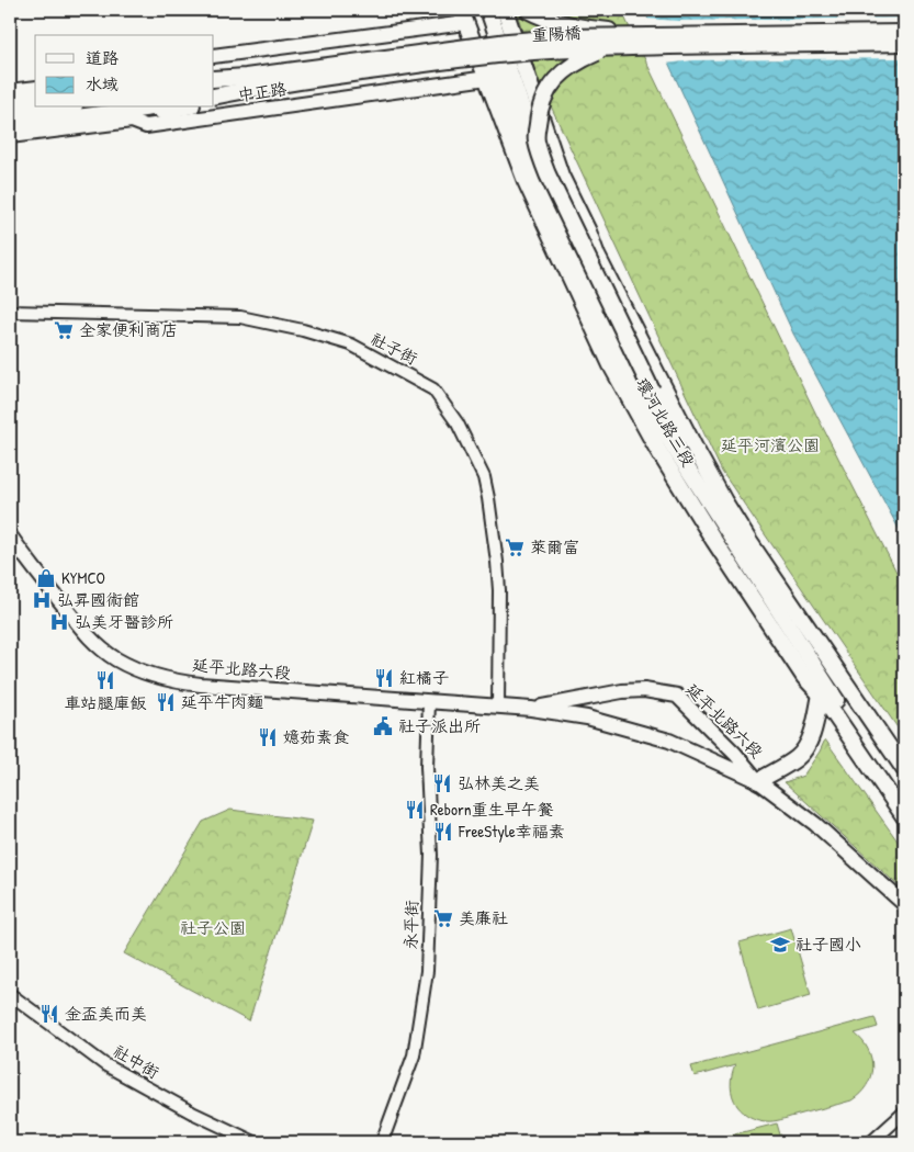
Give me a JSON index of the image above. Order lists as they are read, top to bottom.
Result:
{
  "streets": {
    "main road": ["重陽橋", "環河北路三段"],
    "street": [
      "中正路",
      "社子街",
      "延平北路六段",
      "永平街",
      "社中街"
    ]
  },
  "crossings": [
    ["中正路", "環河北路三段"],
    ["社子街", "延平北路六段"],
    ["延平北路六段", "永平街"]
  ],
  "parks": ["延平河濱公園", "社子公園"],
  "places": {
    "supermarket": ["全家便利商店", "萊爾富", "美廉社"],
    "shop": ["KYMCO"],
    "hospital": ["弘昇國術館", "弘美牙醫診所"],
    "restaurant": [
      "紅橘子",
      "車站腿庫飯",
      "延平牛肉麵",
      "嬑茹素食",
      "弘林美之美",
      "Reborn重生早午餐",
      "FreeStyle幸福素",
      "金盃美而美"
    ],
    "public building": ["社子派出所"],
    "school or university": ["社子國小"]
  },
  "legend": ["道路", "水域"]
}
